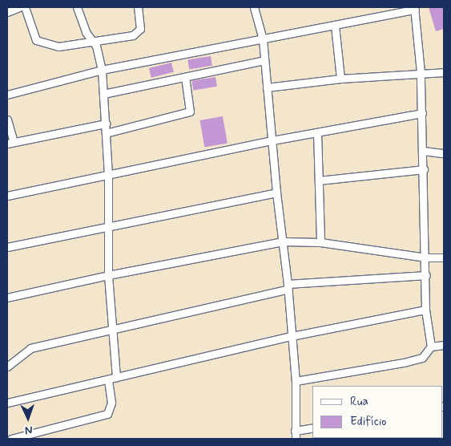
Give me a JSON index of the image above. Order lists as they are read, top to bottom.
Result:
{
  "legend": ["Rua", "Edifício"],
  "north": "bottom"
}
